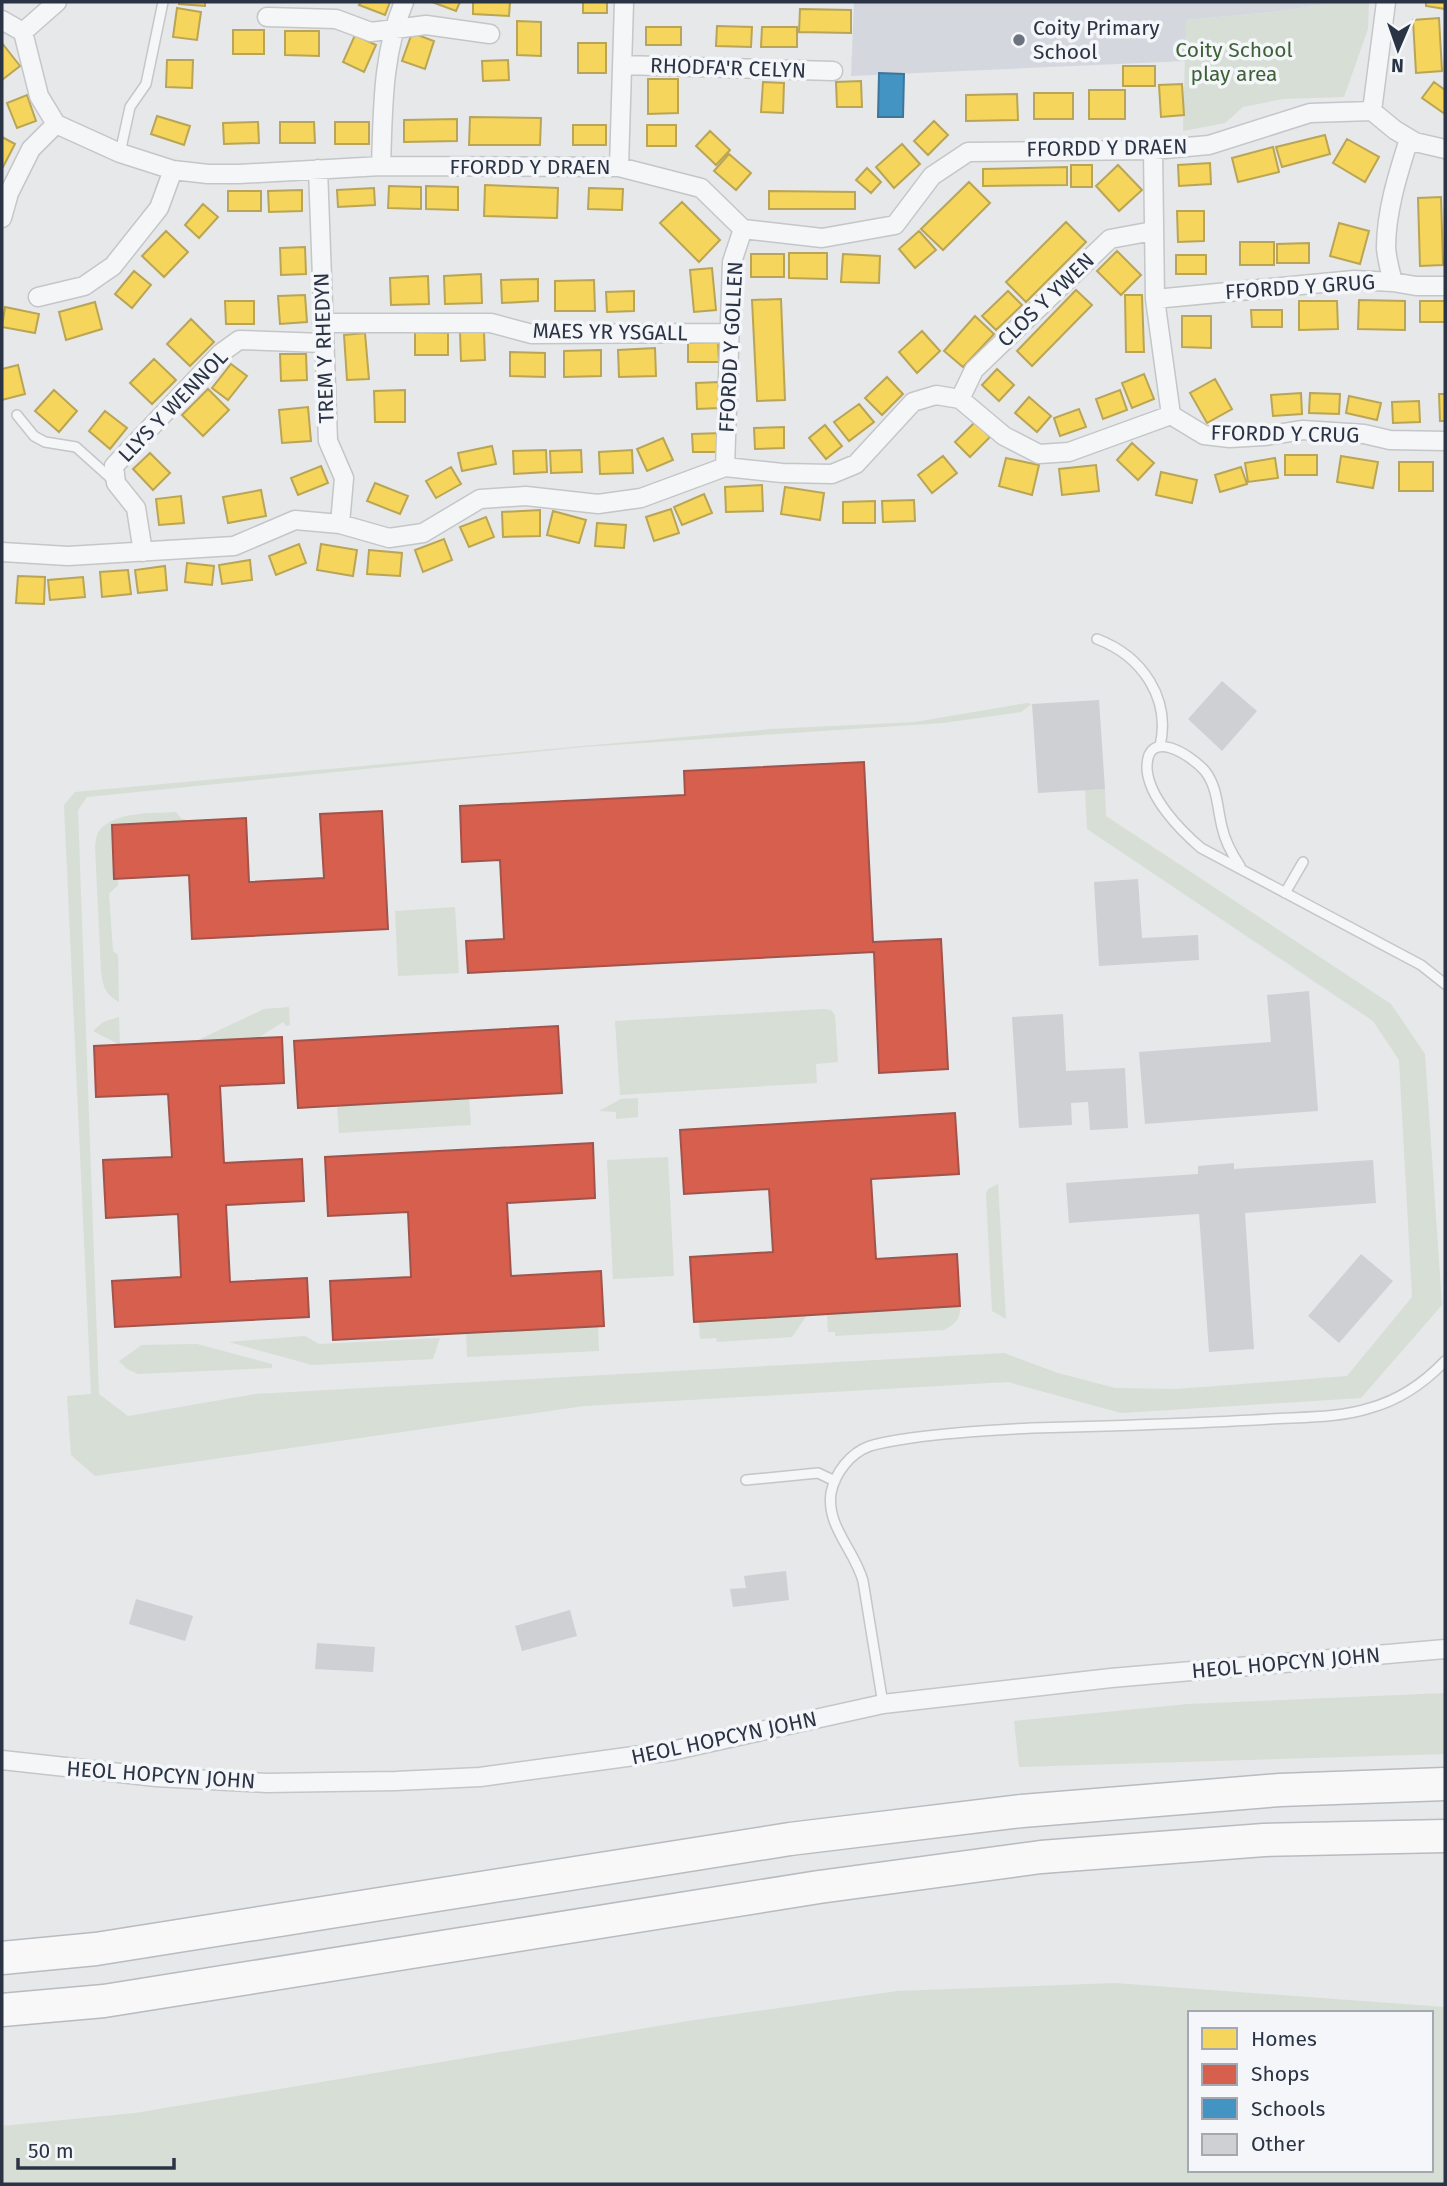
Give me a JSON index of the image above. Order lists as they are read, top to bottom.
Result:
{
  "streets": {
    "street": [
      "RHODFA'R CELYN",
      "FFORDD Y DRAEN",
      "FFORDD Y GRUG",
      "CLOS Y YWEN",
      "MAES YR YSGALL",
      "FFORDD Y GOLLEN",
      "TREM Y RHEDYN",
      "LLYS Y WENNOL",
      "FFORDD Y CRUG",
      "HEOL HOPCYN JOHN"
    ]
  },
  "crossings": [
    ["RHODFA'R CELYN", "FFORDD Y DRAEN"],
    ["FFORDD Y DRAEN", "FFORDD Y GOLLEN"],
    ["FFORDD Y DRAEN", "TREM Y RHEDYN"],
    ["MAES YR YSGALL", "FFORDD Y GOLLEN"],
    ["MAES YR YSGALL", "TREM Y RHEDYN"],
    ["TREM Y RHEDYN", "LLYS Y WENNOL"]
  ],
  "parks": ["Coity School play area"],
  "places": ["Coity Primary School"],
  "legend": [
    "Homes",
    "Shops",
    "Schools",
    "Other"
  ],
  "scale_bar": "50 m",
  "north": "bottom"
}
